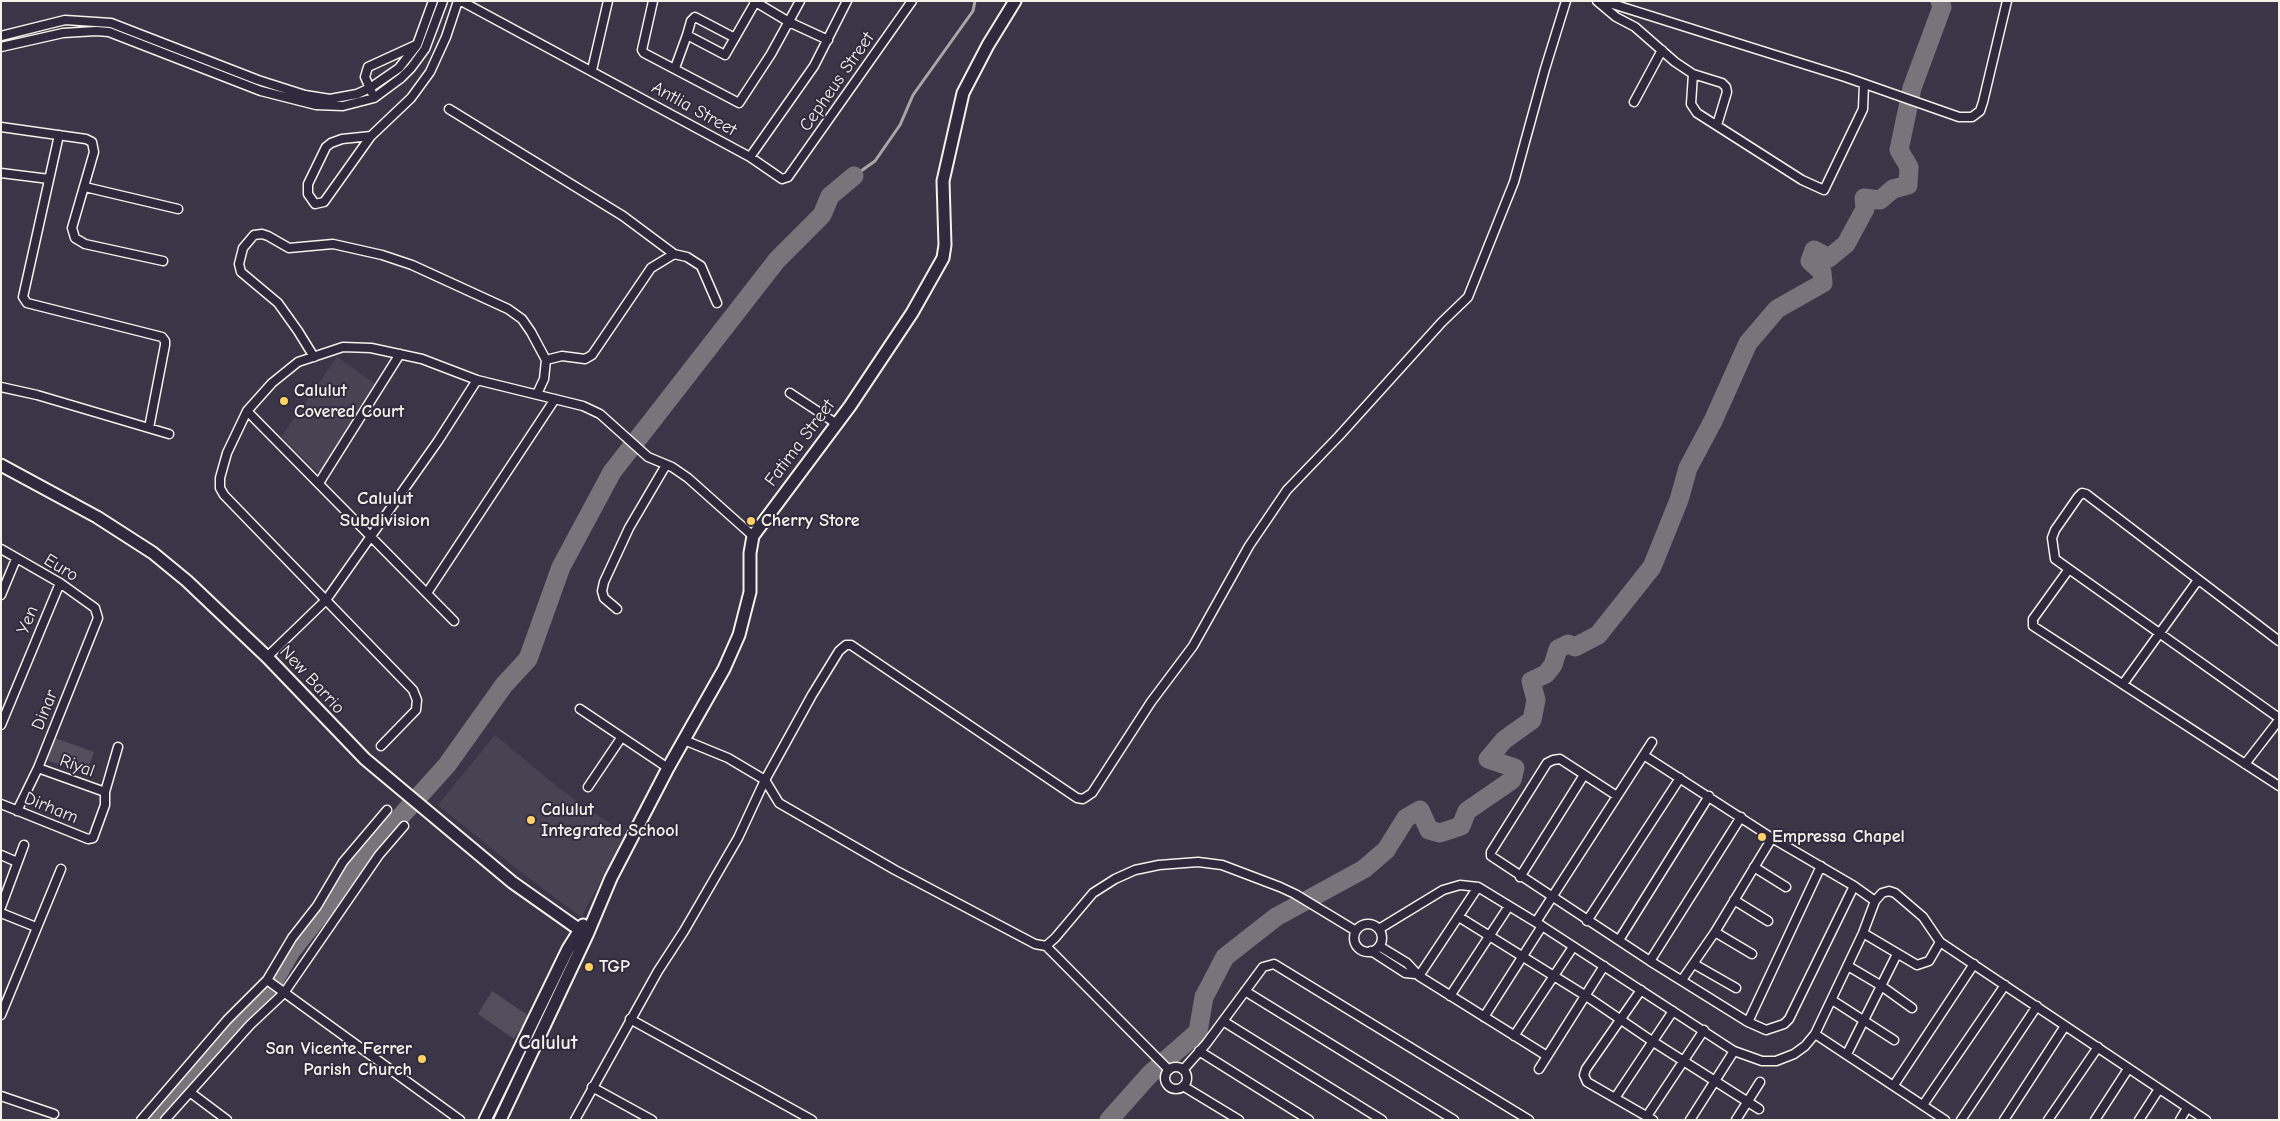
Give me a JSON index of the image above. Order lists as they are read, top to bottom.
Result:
{
  "streets": {
    "main road": ["Fatima Street", "New Barrio"],
    "street": [
      "Cepheus Street",
      "Antlia Street",
      "Euro",
      "Yen",
      "Dinar",
      "Riyal",
      "Dirham"
    ]
  },
  "crossings": [
    ["Cepheus Street", "Antlia Street"],
    ["Fatima Street", "New Barrio"],
    ["Euro", "Yen"],
    ["Euro", "Dinar"],
    ["Dinar", "Riyal"],
    ["Dinar", "Dirham"],
    ["Riyal", "Dirham"]
  ],
  "districts": ["Calulut Subdivision", "Calulut"],
  "places": [
    "Calulut Covered Court",
    "Cherry Store",
    "Calulut Integrated School",
    "Empressa Chapel",
    "TGP",
    "San Vicente Ferrer Parish Church"
  ]
}
